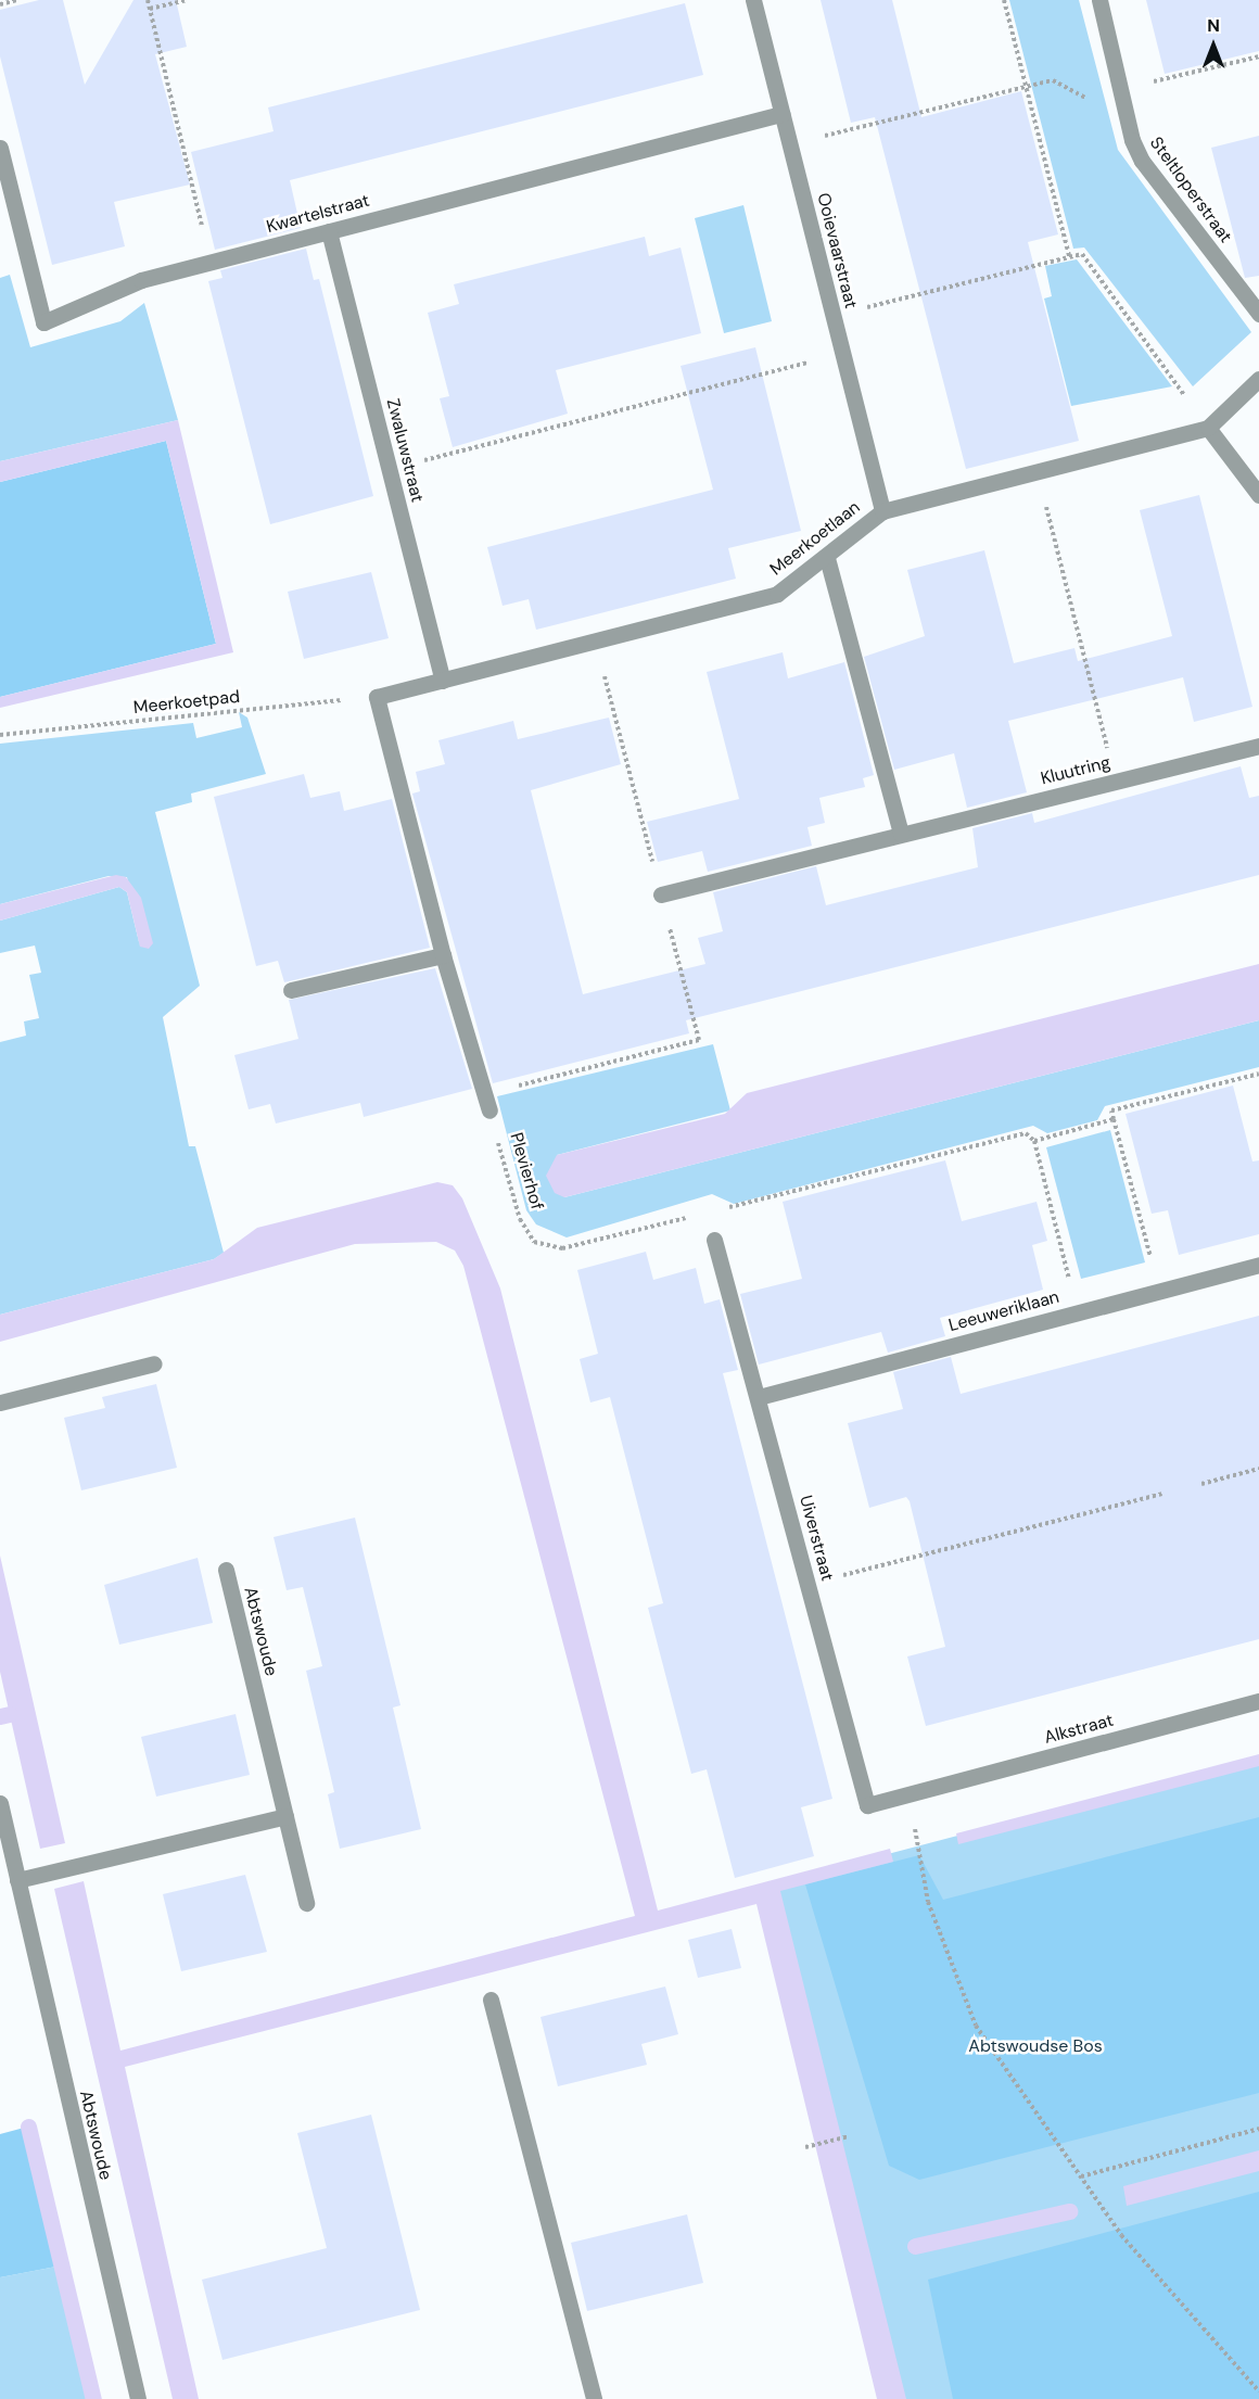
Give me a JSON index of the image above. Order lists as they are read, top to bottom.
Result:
{
  "streets": {
    "street": [
      "Steltloperstraat",
      "Kwartelstraat",
      "Ooievaarstraat",
      "Zwaluwstraat",
      "Meerkoetlaan",
      "Kluutring",
      "Leeuweriklaan",
      "Uiverstraat",
      "Abtswoude",
      "Alkstraat"
    ],
    "path": ["Meerkoetpad", "Plevierhof"]
  },
  "crossings": [
    ["Kwartelstraat", "Ooievaarstraat"],
    ["Kwartelstraat", "Zwaluwstraat"],
    ["Ooievaarstraat", "Meerkoetlaan"],
    ["Zwaluwstraat", "Meerkoetlaan"],
    ["Meerkoetlaan", "Meerkoetpad"],
    ["Leeuweriklaan", "Uiverstraat"],
    ["Uiverstraat", "Alkstraat"]
  ],
  "parks": ["Abtswoudse Bos"],
  "north": "top"
}
